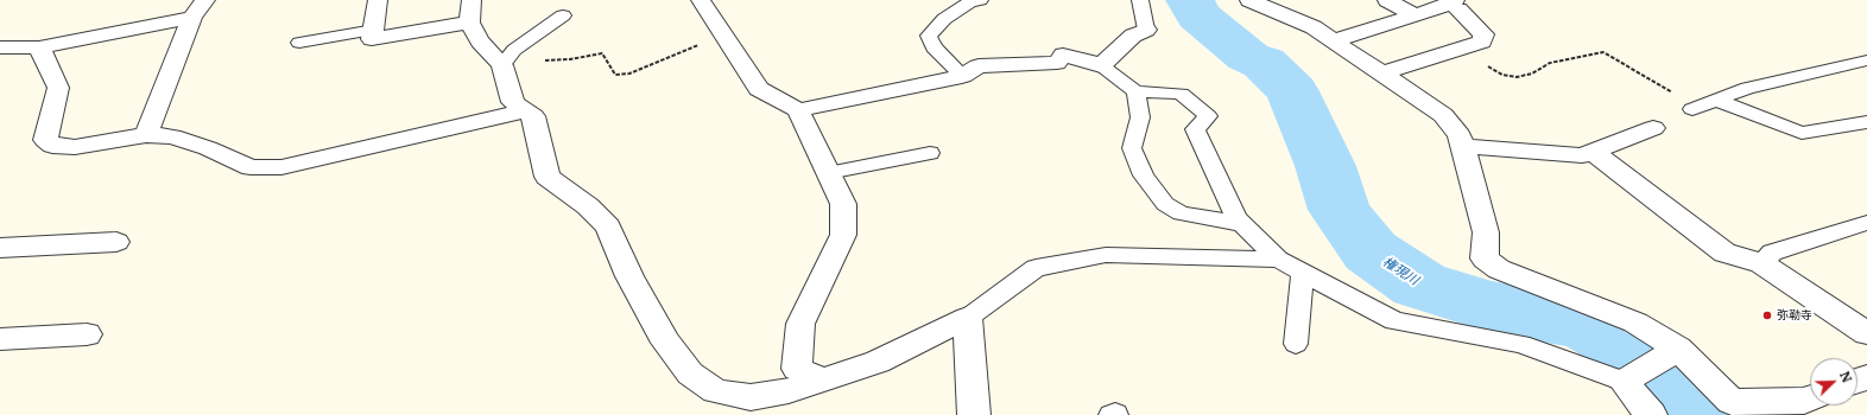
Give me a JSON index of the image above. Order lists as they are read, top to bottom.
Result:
{
  "water": ["権現川"],
  "places": ["弥勒寺"],
  "north": "top right"
}
